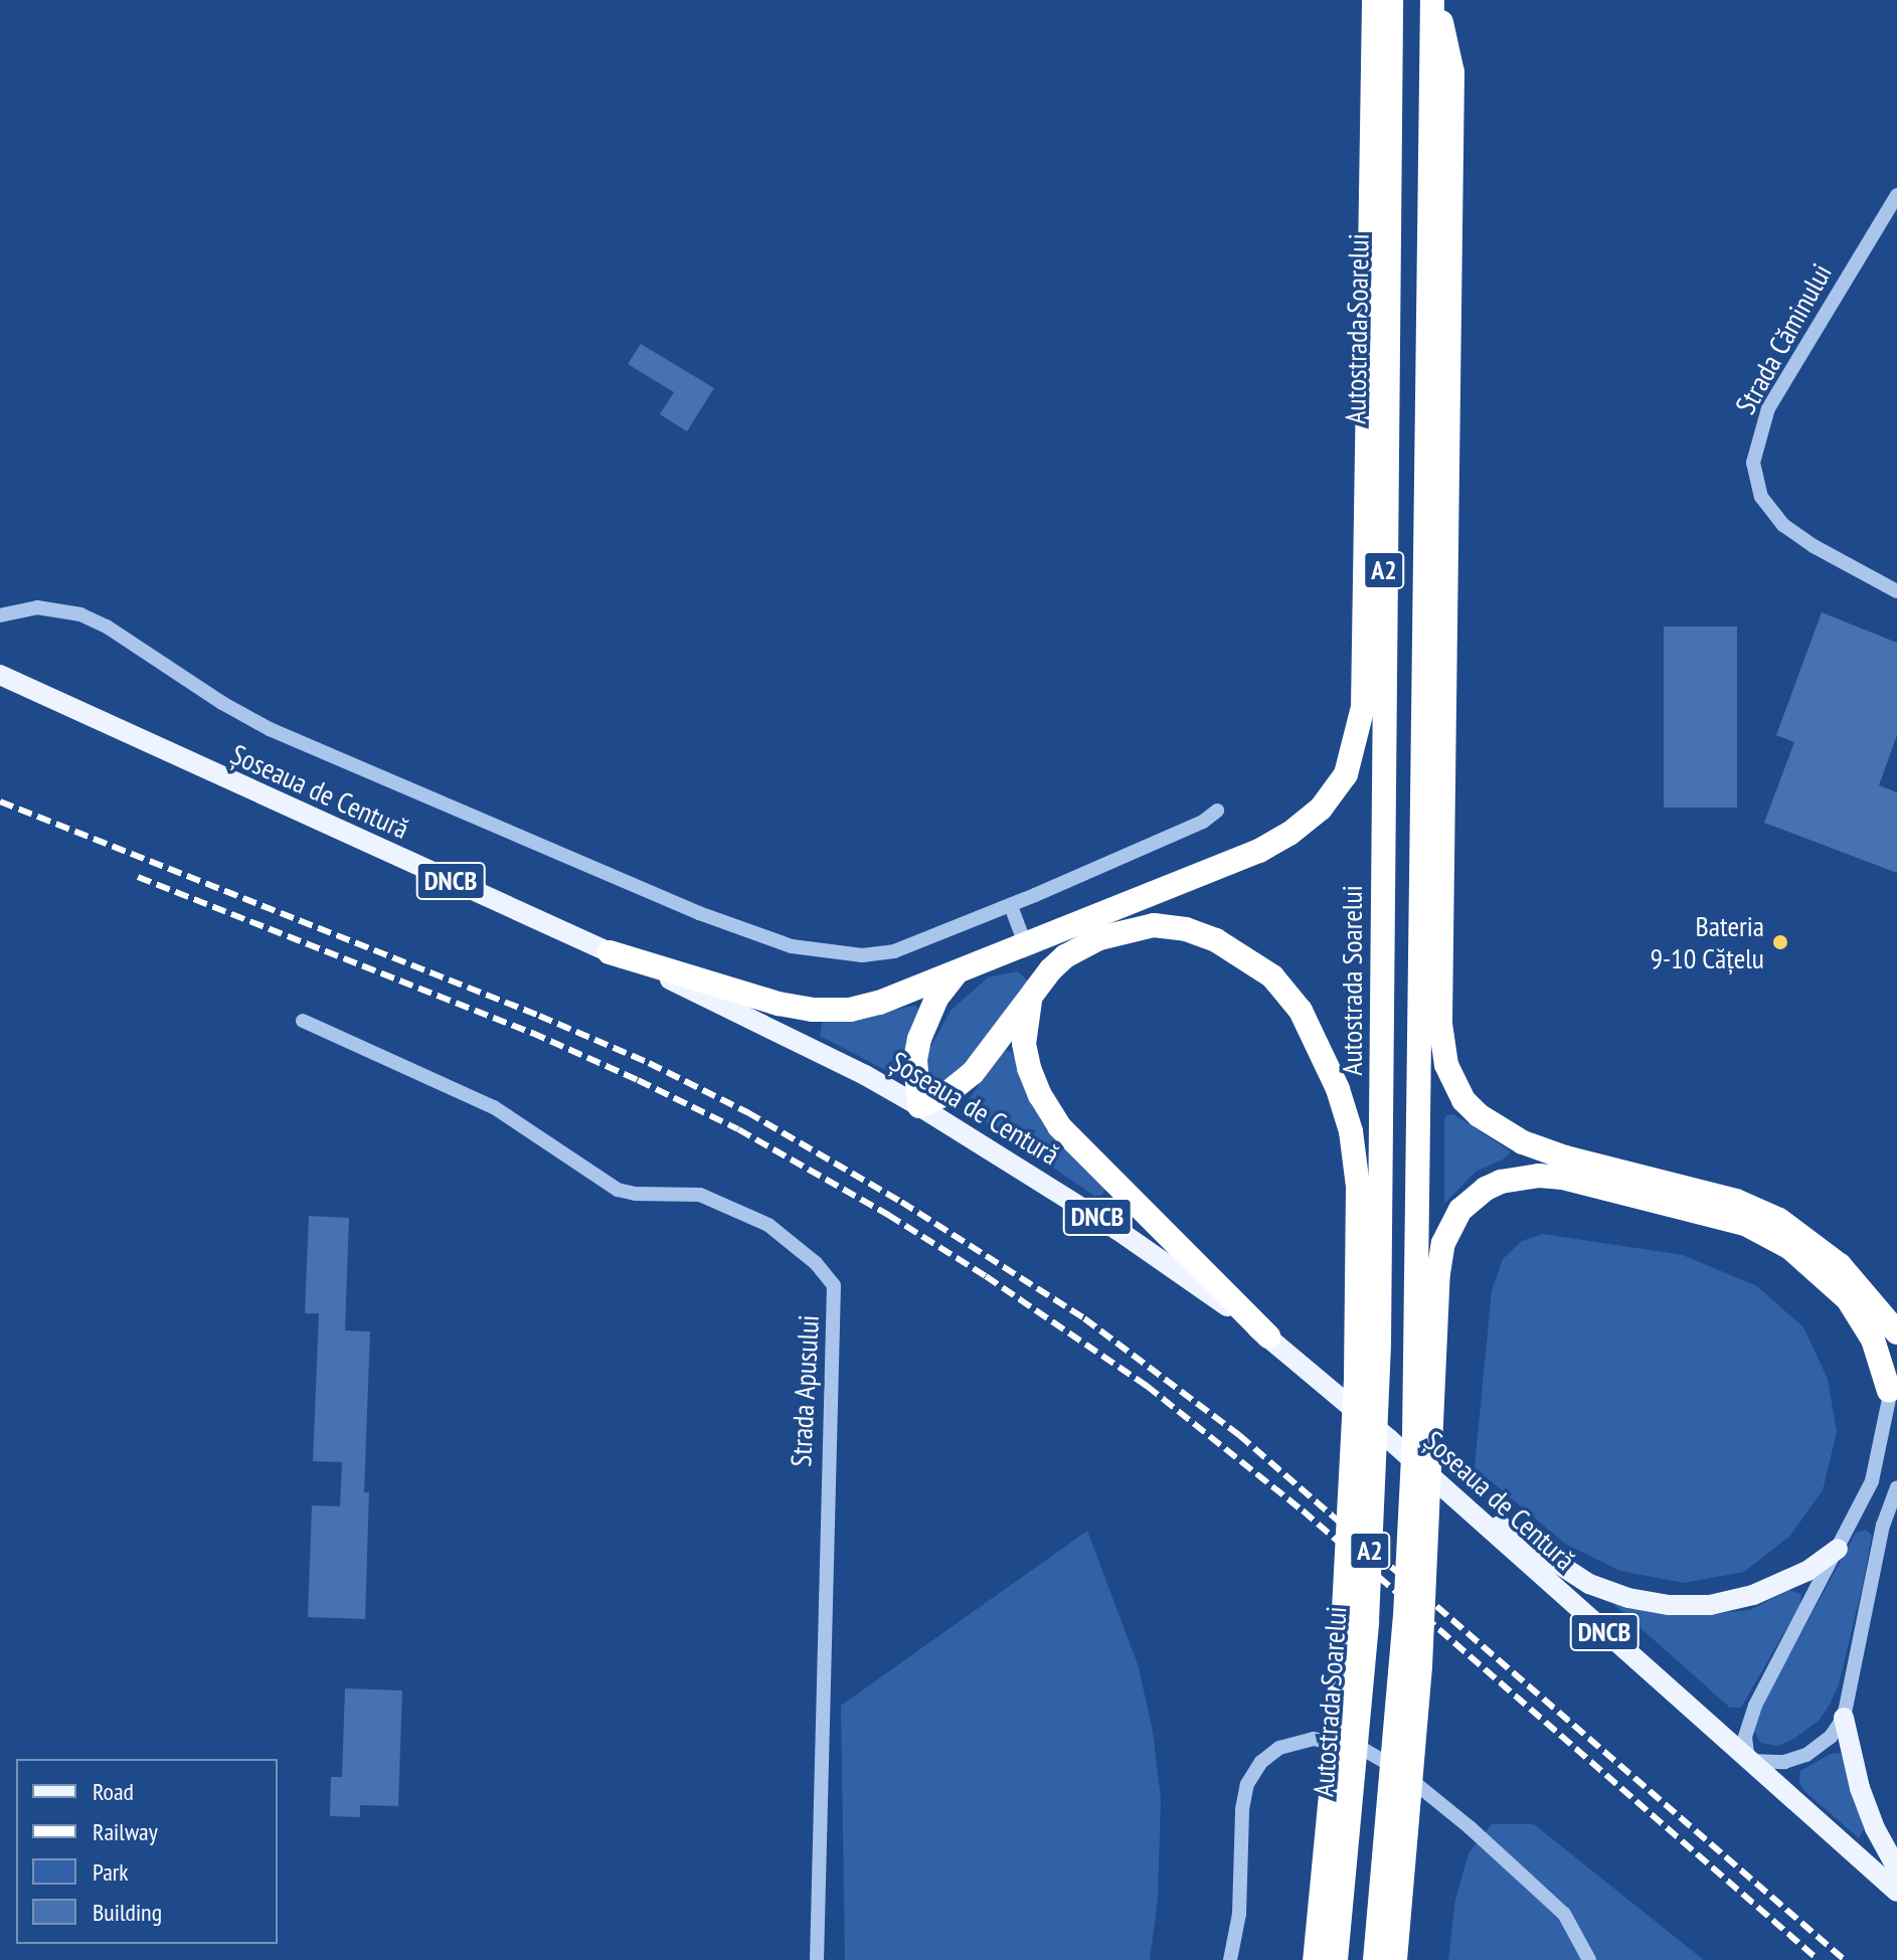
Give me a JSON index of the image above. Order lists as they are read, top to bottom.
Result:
{
  "streets": {
    "highway": ["Autostrada Soarelui", "A2"],
    "main road": ["Șoseaua de Centură", "DNCB"],
    "street": ["Strada Căminului", "Strada Apusului"]
  },
  "places": ["Bateria 9-10 Cățelu"],
  "legend": [
    "Road",
    "Railway",
    "Park",
    "Building"
  ]
}
